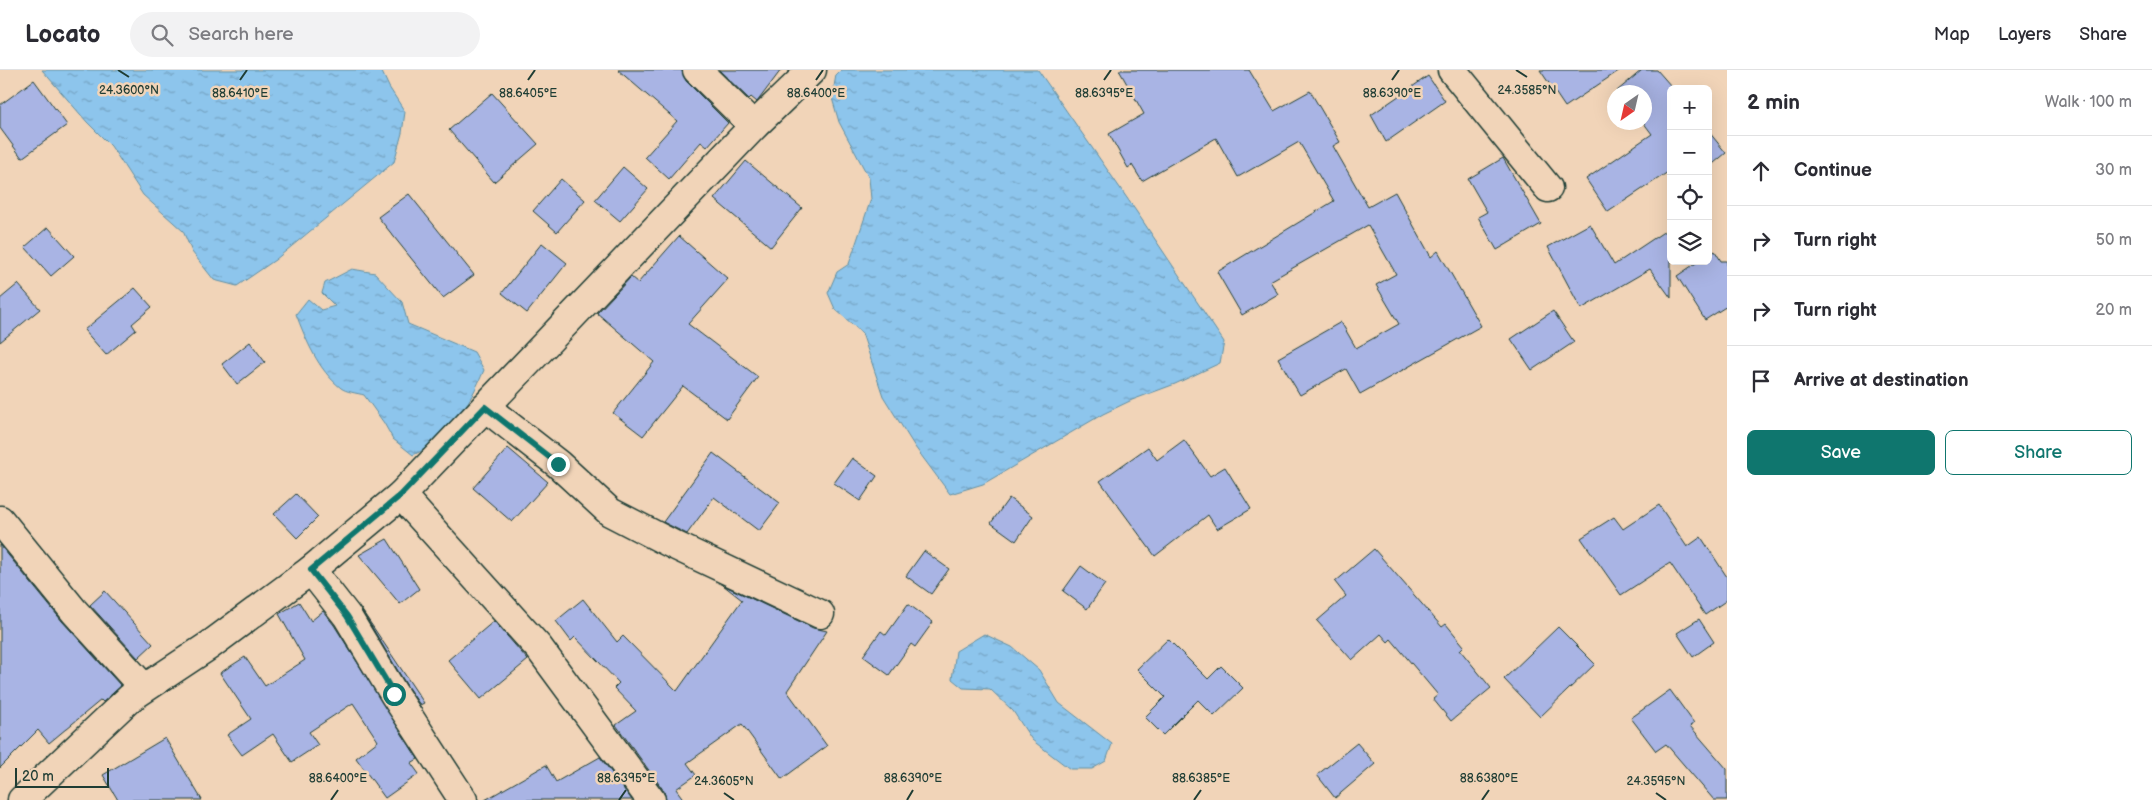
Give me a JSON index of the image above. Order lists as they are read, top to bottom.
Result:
{
  "scale_bar": "20 m",
  "north": "bottom left",
  "page": {
    "header": "Locato",
    "search": "Search here",
    "nav": ["Map", "Layers", "Share"],
    "heading": ["2 min", "Walk · 100 m"],
    "map_buttons": ["+", "−"],
    "list": [
      ["Continue", "30 m"],
      ["Turn right", "50 m"],
      ["Turn right", "20 m"],
      "Arrive at destination"
    ],
    "buttons": ["Save", "Share"],
    "scale": "20 m"
  },
  "coordinates": [
    "24.3600°N",
    "24.3585°N",
    "88.6410°E",
    "88.6405°E",
    "88.6400°E",
    "88.6395°E",
    "88.6390°E",
    "88.6385°E",
    "88.6380°E",
    "24.3605°N",
    "24.3595°N"
  ]
}
